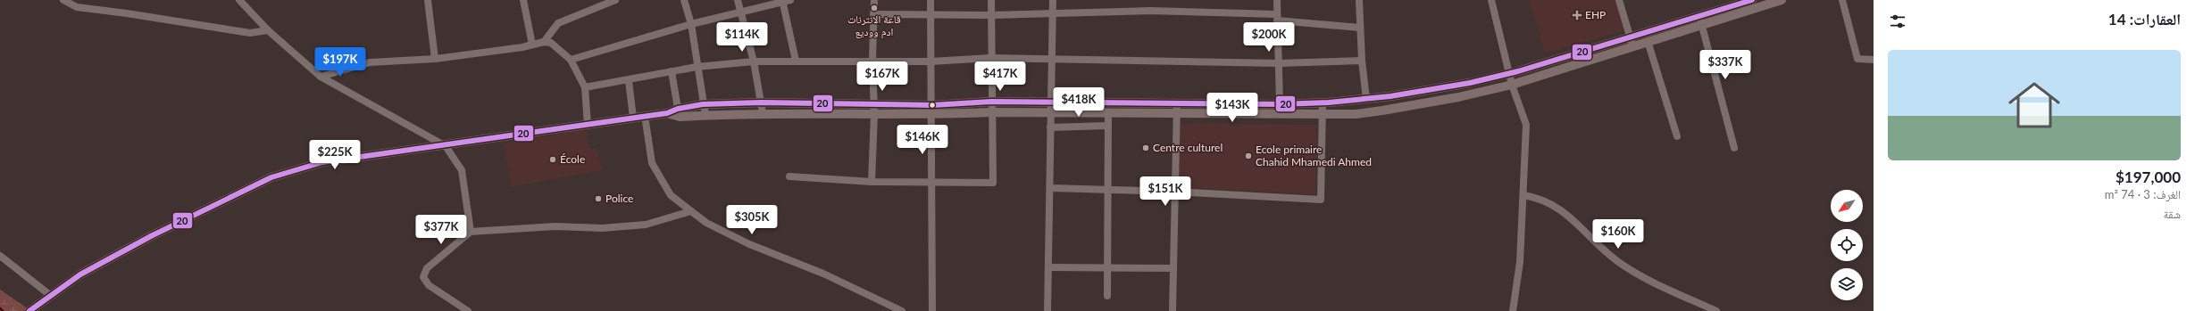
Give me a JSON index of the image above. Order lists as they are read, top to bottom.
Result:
{
  "places": {
    "other": [
      "قاعة الانترنات ادم ووديع",
      "Centre culturel",
      "Ecole primaire Chahid Mhamedi Ahmed",
      "École",
      "Police"
    ],
    "health": ["EHP"]
  },
  "lines": ["transit line 20"],
  "north": "bottom left",
  "page": {
    "heading": "العقارات: 14",
    "price": [
      "$114K",
      "$200K",
      "$197K",
      "$337K",
      "$167K",
      "$417K",
      "$418K",
      "$143K",
      "$146K",
      "$225K",
      "$151K",
      "$305K",
      "$377K",
      "$160K"
    ],
    "list": [
      {
        "name": "$197,000",
        "note": "الغرف: 3 · 74 m² · شقة"
      }
    ]
  }
}
